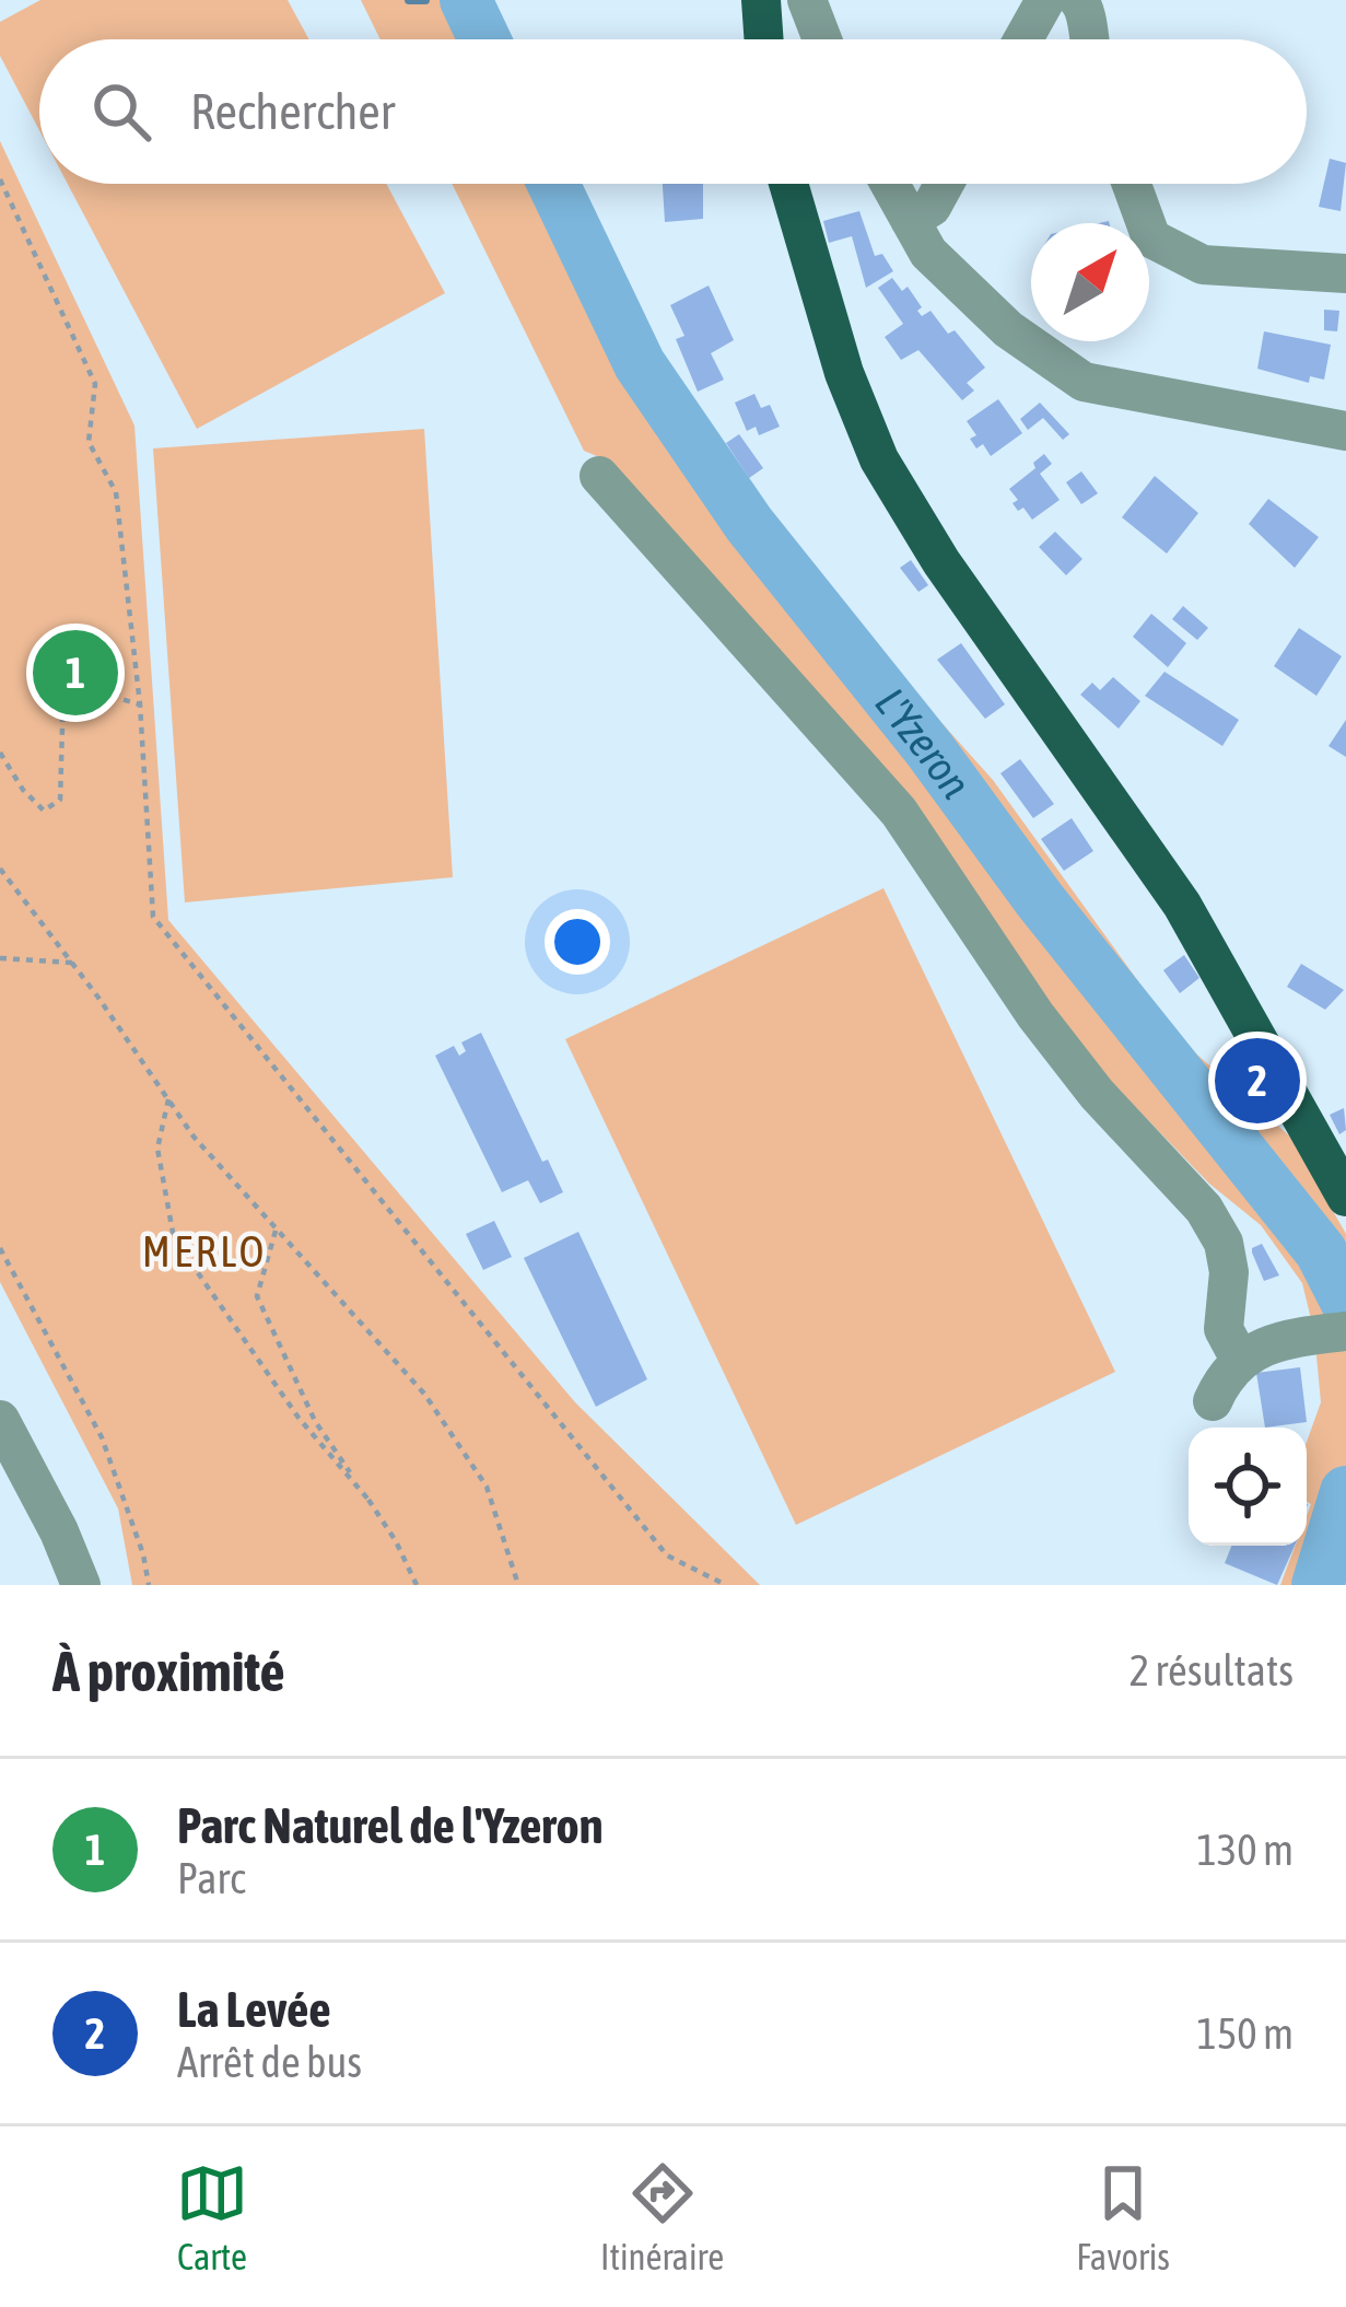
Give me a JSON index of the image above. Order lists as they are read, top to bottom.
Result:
{
  "districts": ["MERLO"],
  "water": ["L'Yzeron"],
  "north": "top right",
  "page": {
    "search": "Rechercher",
    "pins": ["1", "2"],
    "heading": ["À proximité", "2 résultats"],
    "list": [
      {
        "mark": "1",
        "name": "Parc Naturel de l'Yzeron",
        "note": "Parc",
        "value": "130 m"
      },
      {
        "mark": "2",
        "name": "La Levée",
        "note": "Arrêt de bus",
        "value": "150 m"
      }
    ],
    "nav": ["Carte", "Itinéraire", "Favoris"]
  }
}
